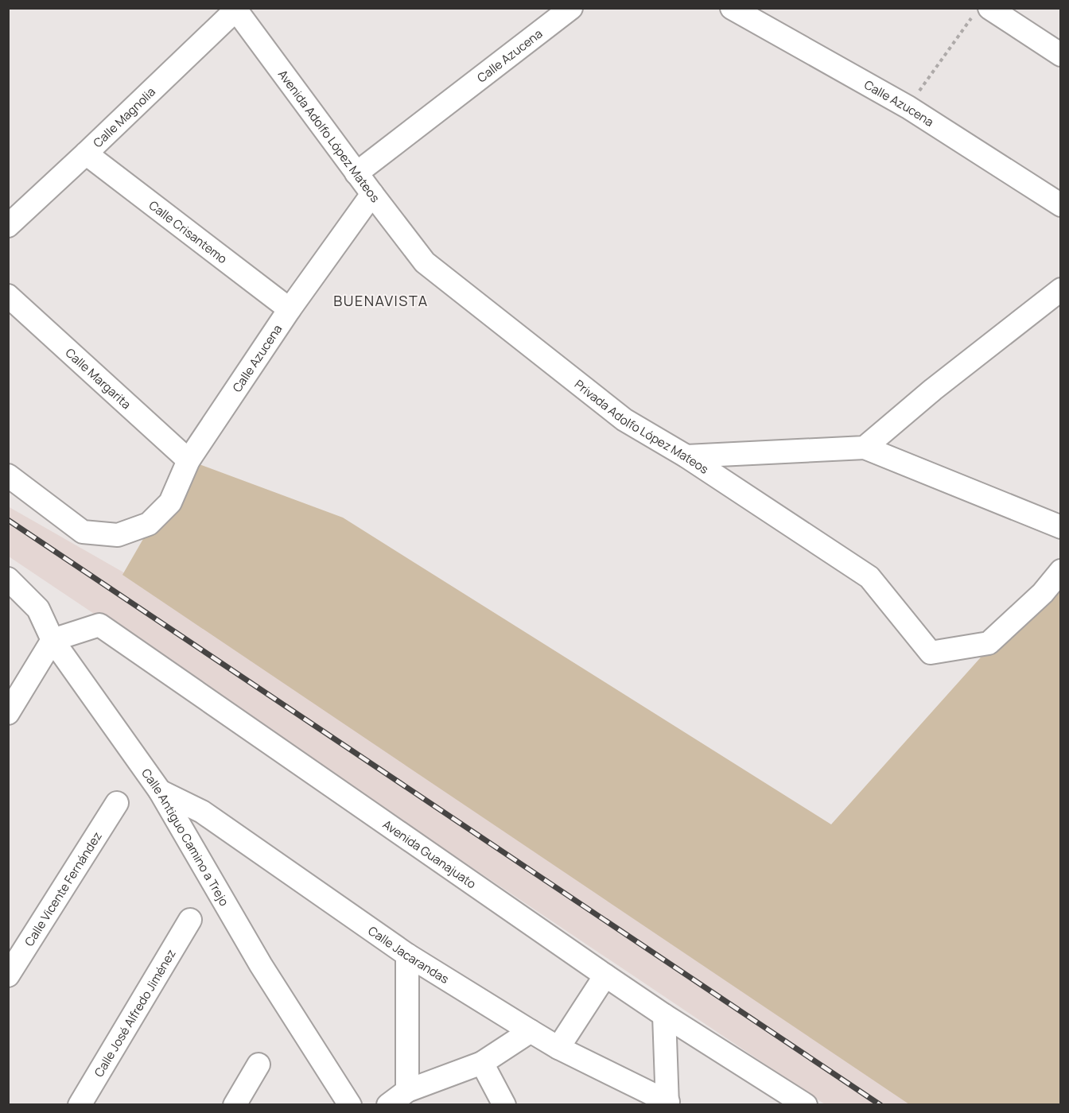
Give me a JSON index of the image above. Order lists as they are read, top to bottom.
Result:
{
  "streets": {
    "street": [
      "Calle Azucena",
      "Calle Magnolia",
      "Avenida Adolfo López Mateos",
      "Calle Crisantemo",
      "Calle Margarita",
      "Privada Adolfo López Mateos",
      "Calle Antiguo Camino a Trejo",
      "Avenida Guanajuato",
      "Calle Vicente Fernández",
      "Calle Jacarandas",
      "Calle José Alfredo Jiménez"
    ]
  },
  "crossings": [
    ["Calle Azucena", "Avenida Adolfo López Mateos"],
    ["Calle Azucena", "Calle Crisantemo"],
    ["Calle Azucena", "Calle Margarita"],
    ["Calle Magnolia", "Avenida Adolfo López Mateos"],
    ["Calle Magnolia", "Calle Crisantemo"],
    ["Avenida Adolfo López Mateos", "Privada Adolfo López Mateos"],
    ["Calle Antiguo Camino a Trejo", "Avenida Guanajuato"],
    ["Calle Antiguo Camino a Trejo", "Calle Jacarandas"]
  ],
  "districts": ["BUENAVISTA"]
}
